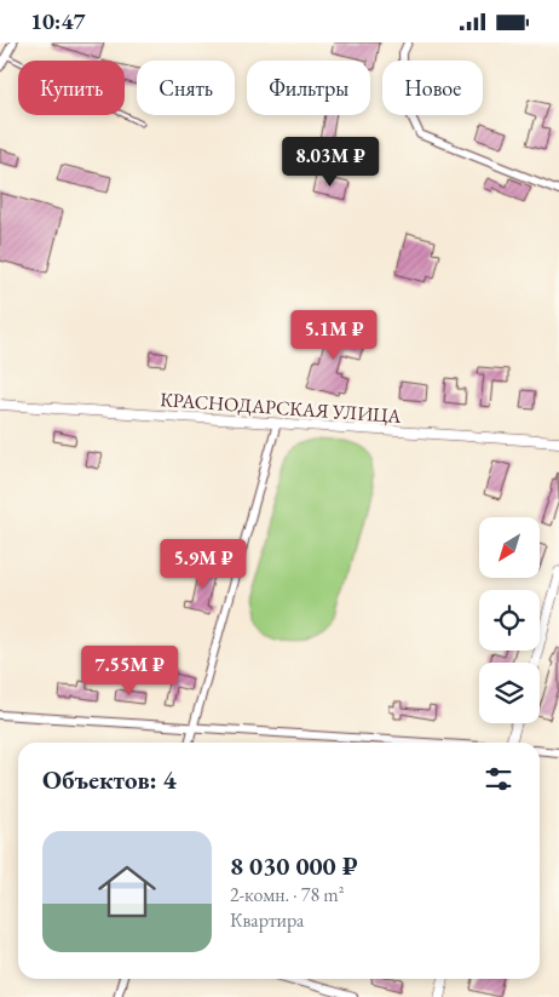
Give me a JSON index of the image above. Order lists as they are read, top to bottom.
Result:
{
  "streets": {
    "street": ["КРАСНОДАРСКАЯ УЛИЦА"]
  },
  "north": "bottom left",
  "page": {
    "status": "10:47",
    "chip": [
      "Купить",
      "Снять",
      "Фильтры",
      "Новое"
    ],
    "price": [
      "8.03M ₽",
      "5.1M ₽",
      "5.9M ₽",
      "7.55M ₽"
    ],
    "heading": "Объектов: 4",
    "list": [
      {
        "name": "8 030 000 ₽",
        "note": "2-комн. · 78 m² · Квартира"
      }
    ]
  }
}
